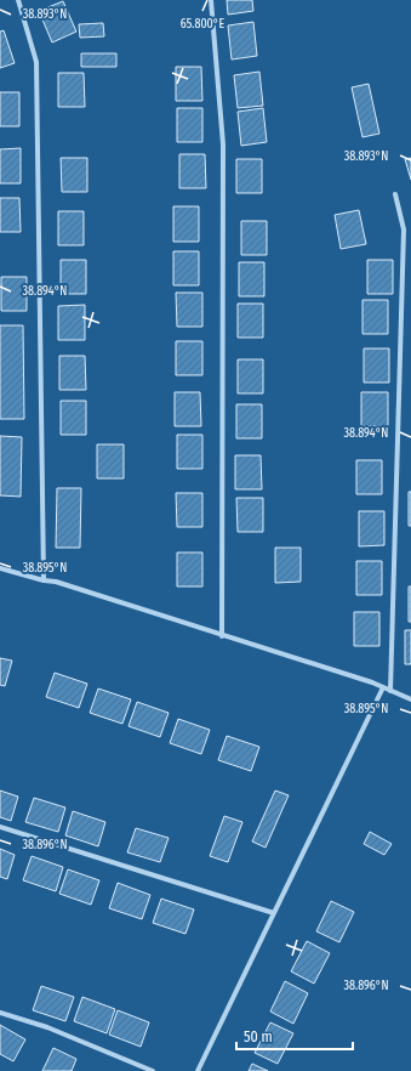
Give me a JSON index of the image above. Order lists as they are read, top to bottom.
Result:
{
  "scale_bar": "50 m",
  "coordinates": [
    "38.893°N",
    "65.800°E",
    "38.894°N",
    "38.895°N",
    "38.896°N"
  ]
}
